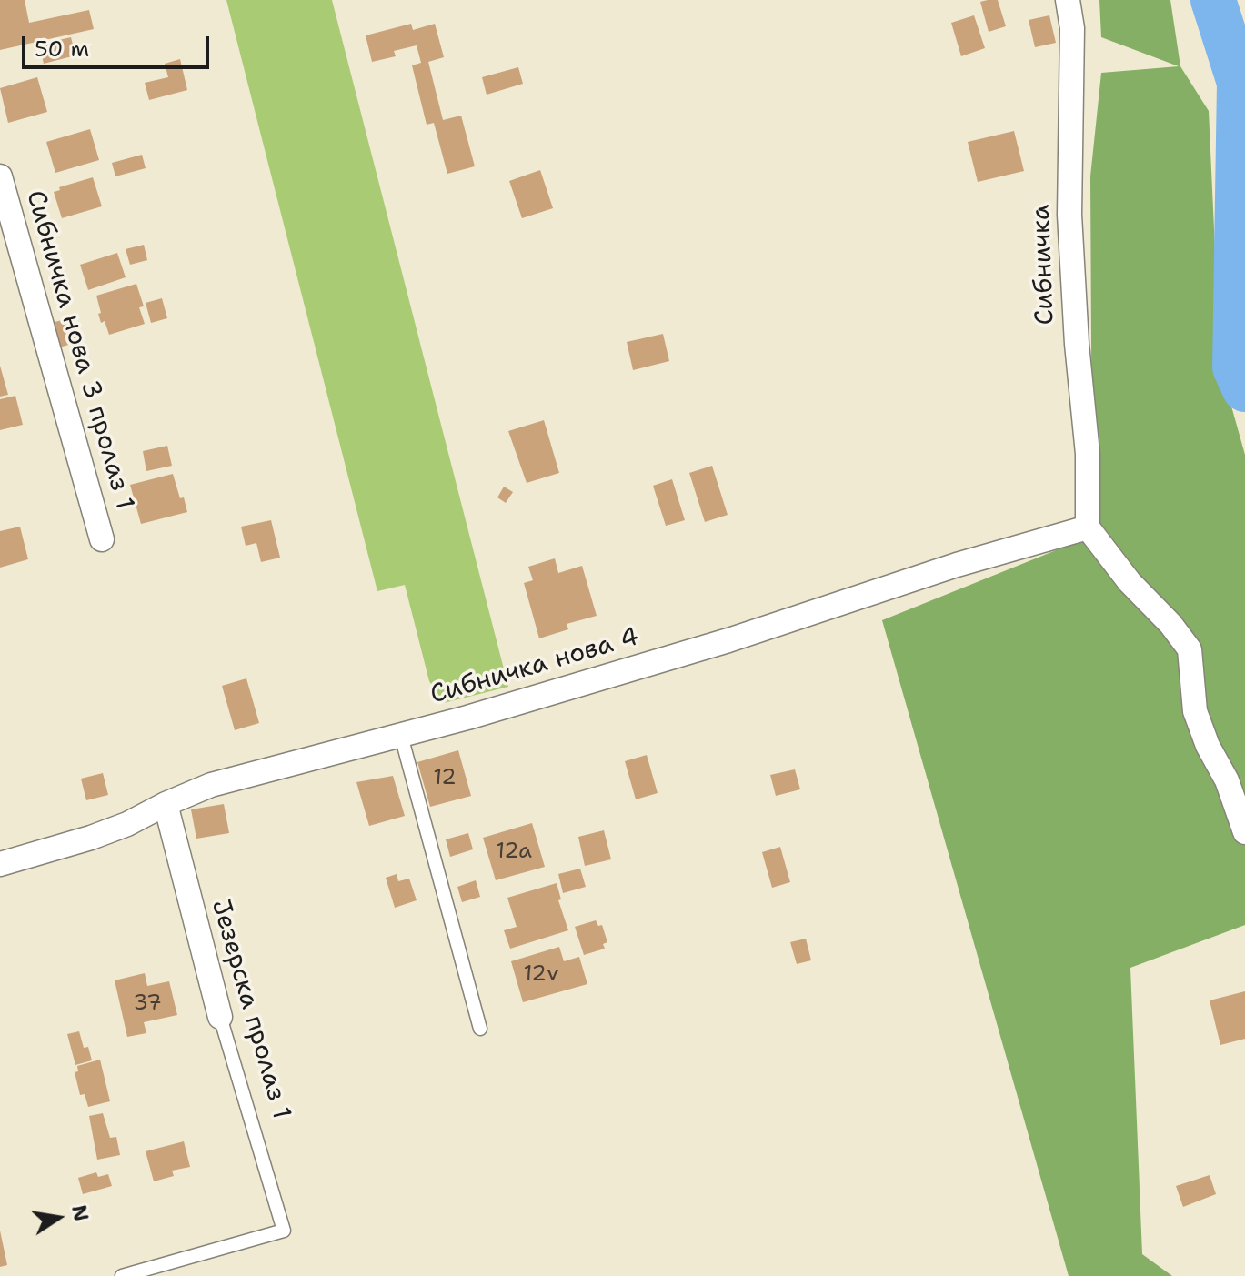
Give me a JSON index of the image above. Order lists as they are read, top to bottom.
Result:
{
  "streets": {
    "street": [
      "Сибничка",
      "Сибничка нова 3 пролаз 1",
      "Сибничка нова 4",
      "Језерска пролаз 1"
    ]
  },
  "crossings": [
    ["Сибничка", "Сибничка нова 4"],
    ["Сибничка нова 4", "Језерска пролаз 1"]
  ],
  "house_numbers": [
    "12",
    "12a",
    "12v",
    "37"
  ],
  "scale_bar": "50 m",
  "north": "right"
}
